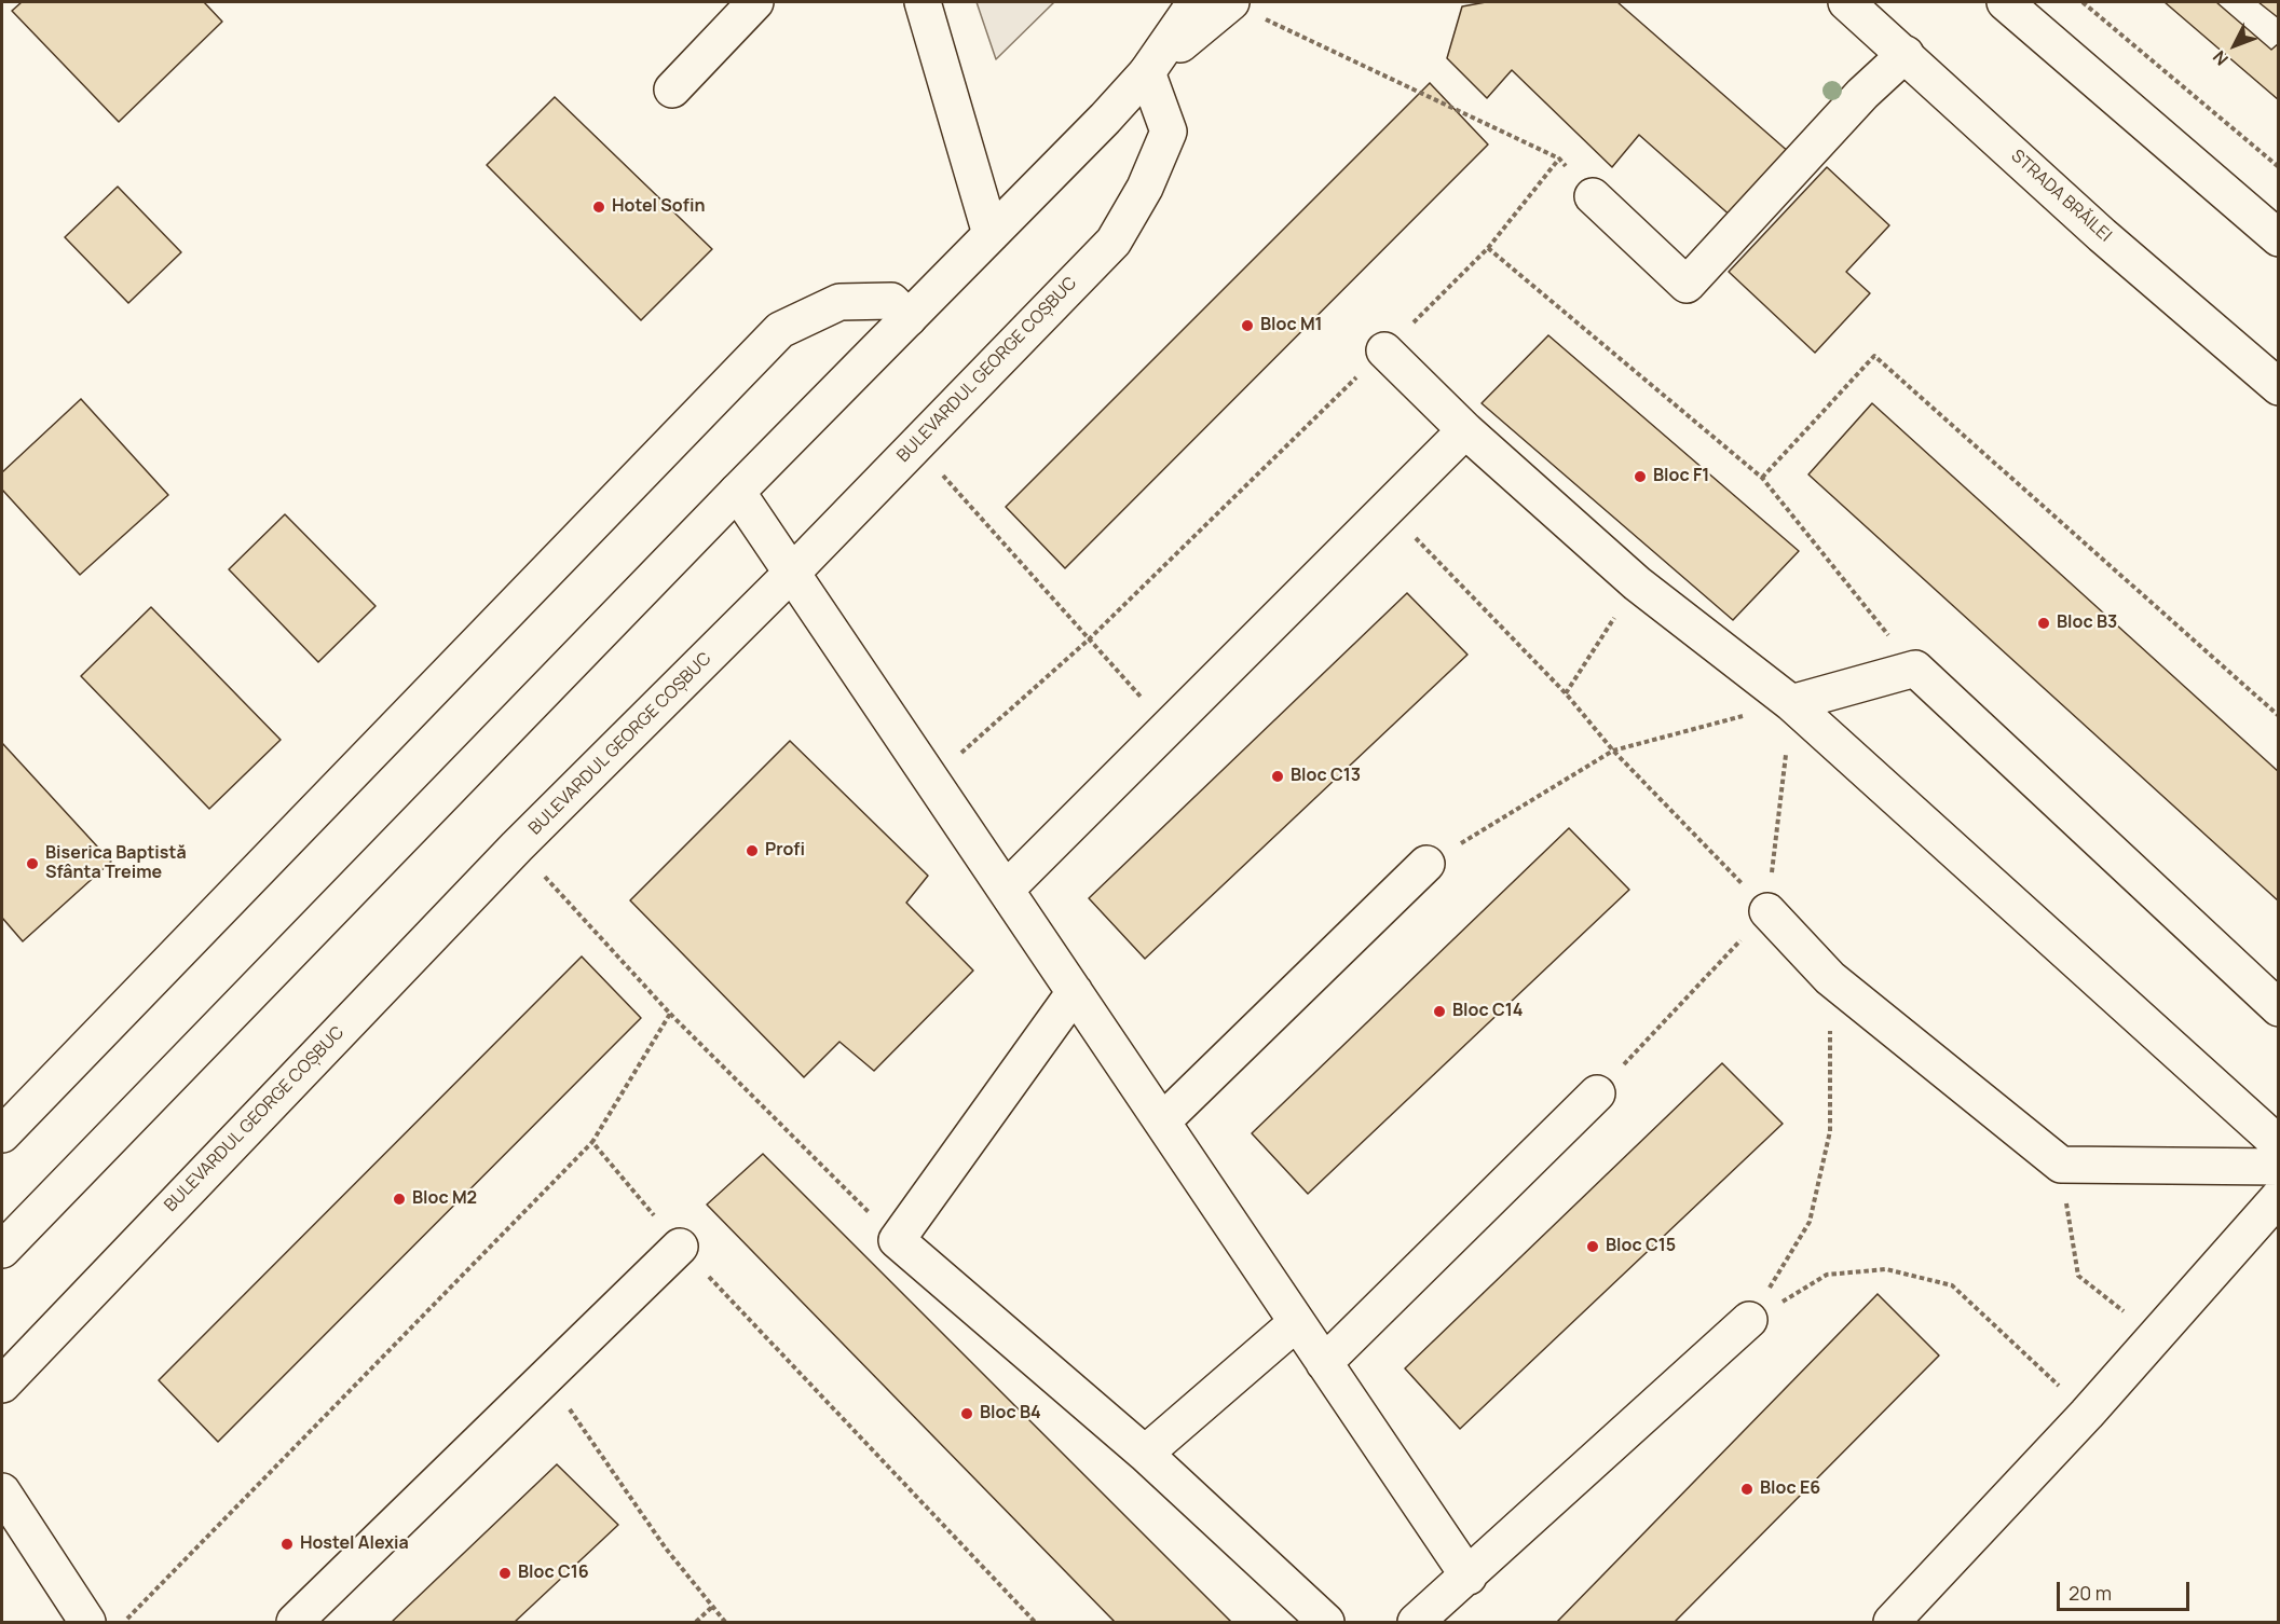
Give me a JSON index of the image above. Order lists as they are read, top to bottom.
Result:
{
  "streets": {
    "main road": ["STRADA BRĂILEI", "BULEVARDUL GEORGE COȘBUC"]
  },
  "places": [
    "Hotel Sofin",
    "Bloc M1",
    "Bloc F1",
    "Bloc B3",
    "Bloc C13",
    "Profi",
    "Biserica Baptistă Sfânta Treime",
    "Bloc C14",
    "Bloc M2",
    "Bloc C15",
    "Bloc B4",
    "Bloc E6",
    "Hostel Alexia",
    "Bloc C16"
  ],
  "scale_bar": "20 m",
  "north": "bottom left"
}
